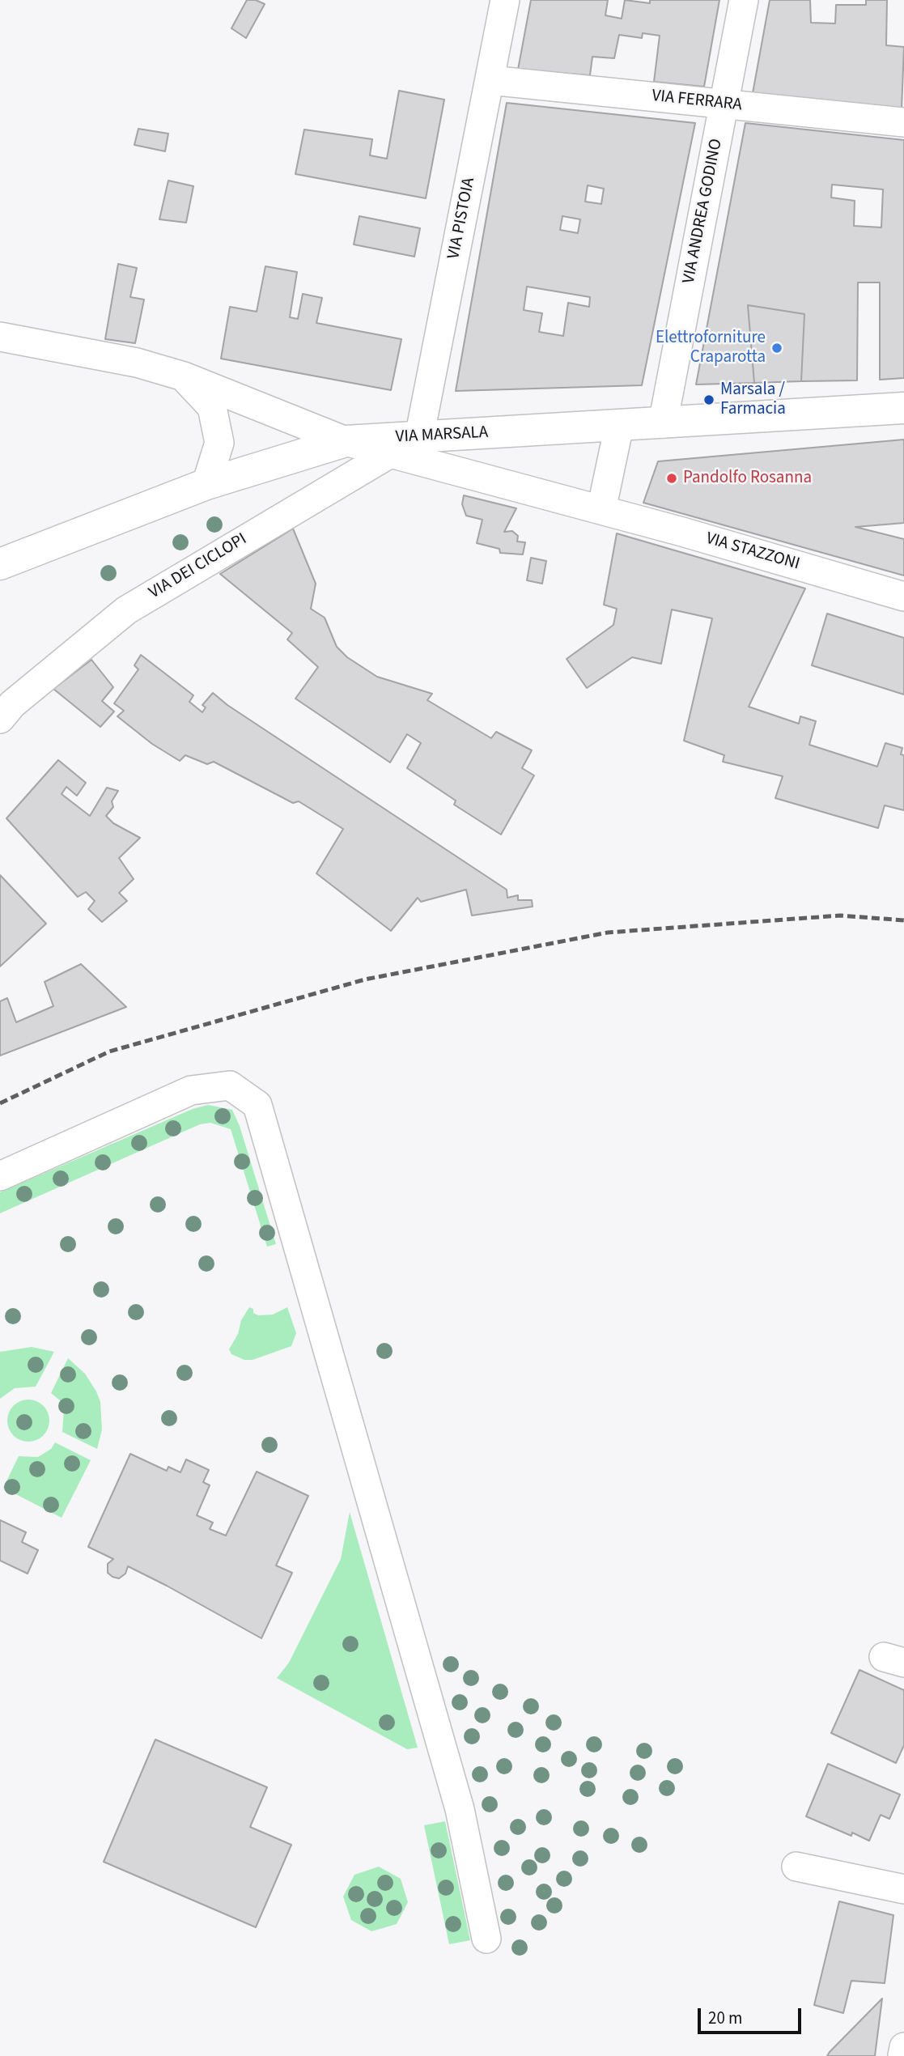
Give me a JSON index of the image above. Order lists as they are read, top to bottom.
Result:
{
  "streets": {
    "main road": ["VIA MARSALA"],
    "street": [
      "VIA FERRARA",
      "VIA ANDREA GODINO",
      "VIA PISTOIA",
      "VIA STAZZONI",
      "VIA DEI CICLOPI"
    ]
  },
  "crossings": [
    ["VIA FERRARA", "VIA ANDREA GODINO"],
    ["VIA FERRARA", "VIA PISTOIA"],
    ["VIA ANDREA GODINO", "VIA MARSALA"],
    ["VIA PISTOIA", "VIA MARSALA"],
    ["VIA PISTOIA", "VIA STAZZONI"],
    ["VIA PISTOIA", "VIA DEI CICLOPI"],
    ["VIA MARSALA", "VIA STAZZONI"],
    ["VIA MARSALA", "VIA DEI CICLOPI"],
    ["VIA STAZZONI", "VIA DEI CICLOPI"]
  ],
  "places": ["Elettroforniture Craparotta", "Marsala / Farmacia", "Pandolfo Rosanna"],
  "scale_bar": "20 m"
}
